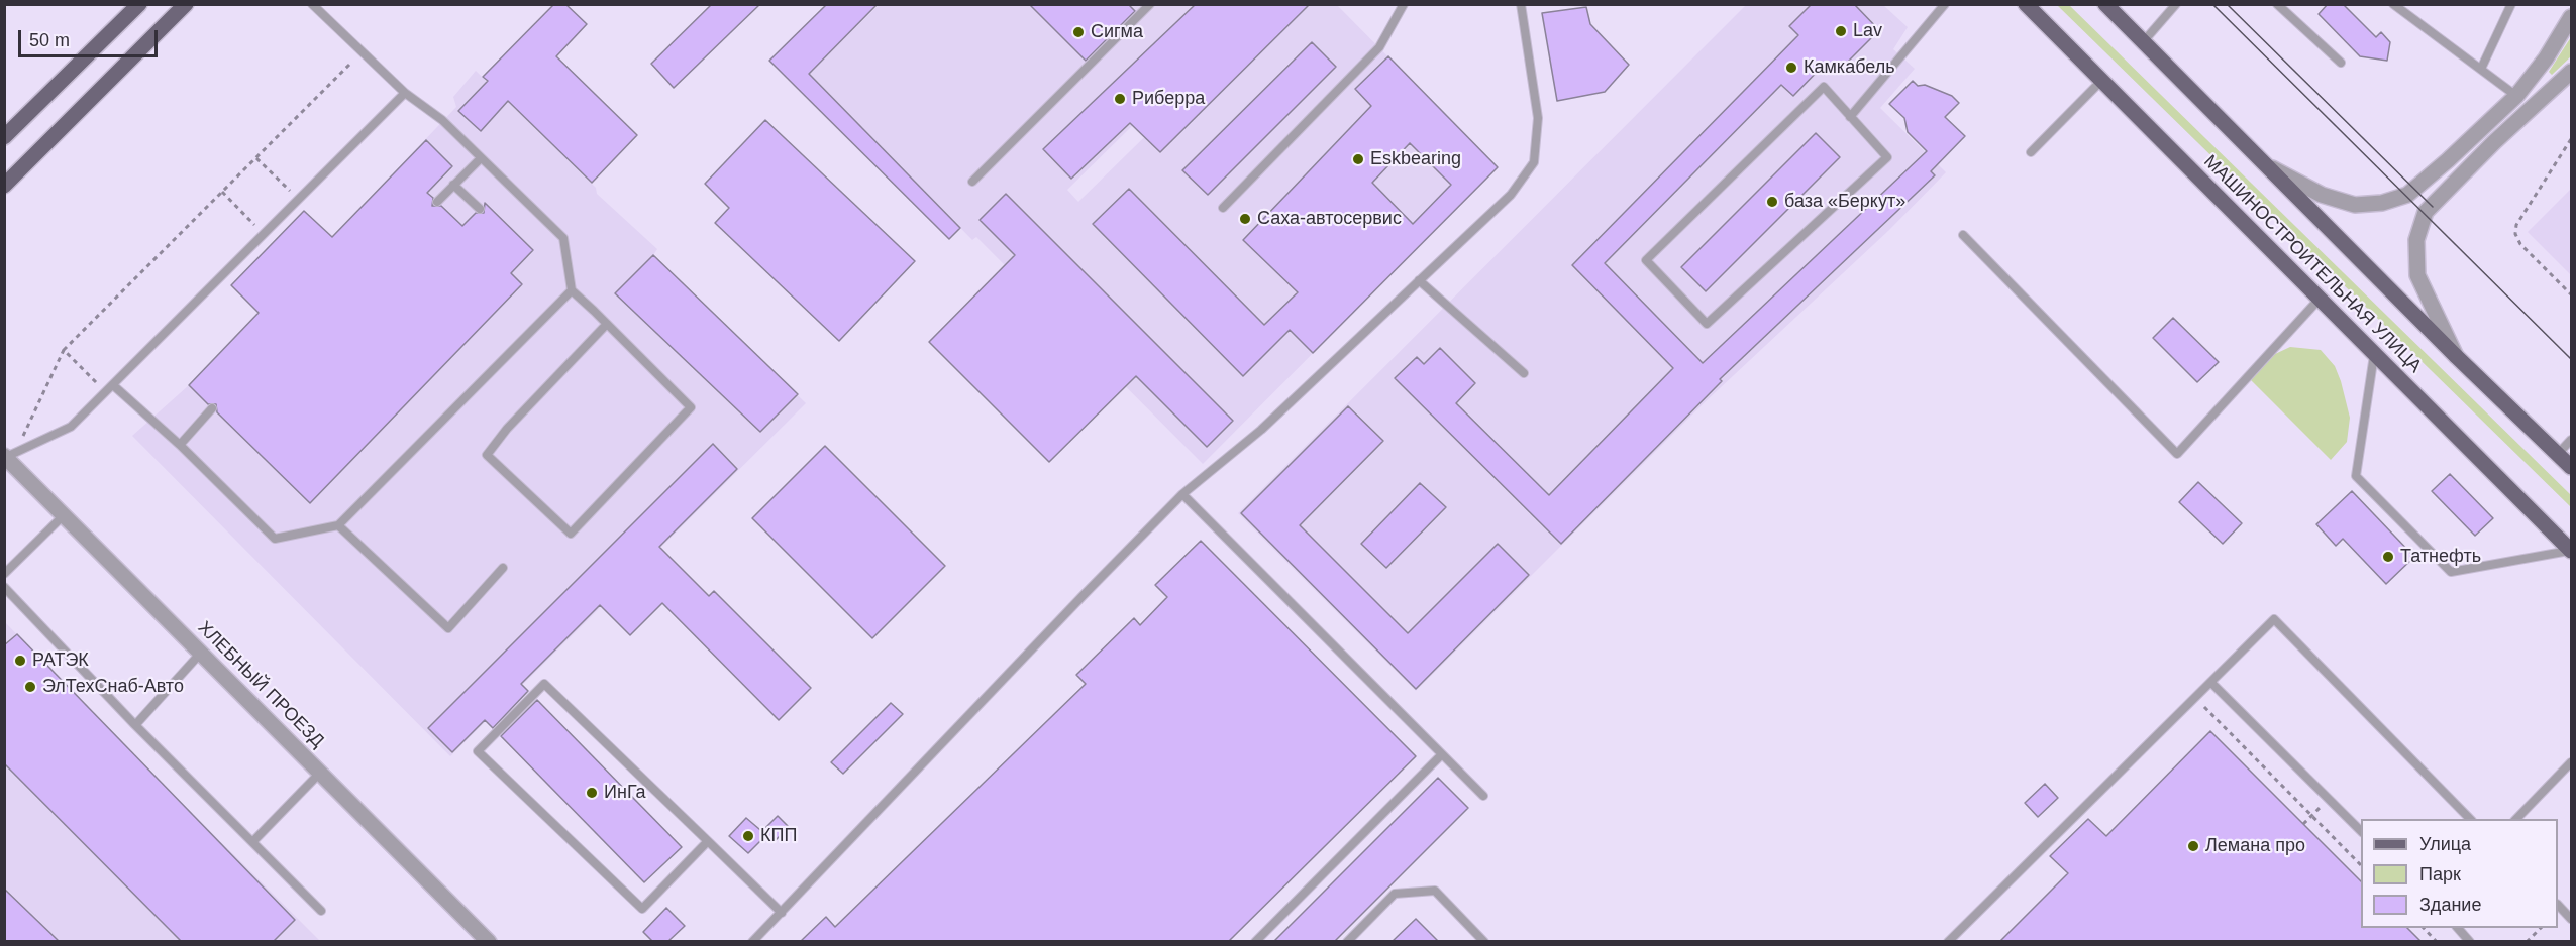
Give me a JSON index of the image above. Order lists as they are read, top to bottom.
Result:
{
  "streets": {
    "main road": ["МАШИНОСТРОИТЕЛЬНАЯ УЛИЦА"],
    "street": ["ХЛЕБНЫЙ ПРОЕЗД"]
  },
  "places": [
    "Lav",
    "Сигма",
    "Камкабель",
    "Риберра",
    "Eskbearing",
    "база «Беркут»",
    "Саха-автосервис",
    "Татнефть",
    "РАТЭК",
    "ЭлТехСнаб-Авто",
    "ИнГа",
    "КПП",
    "Лемана про"
  ],
  "legend": ["Улица", "Парк", "Здание"],
  "scale_bar": "50 m"
}
